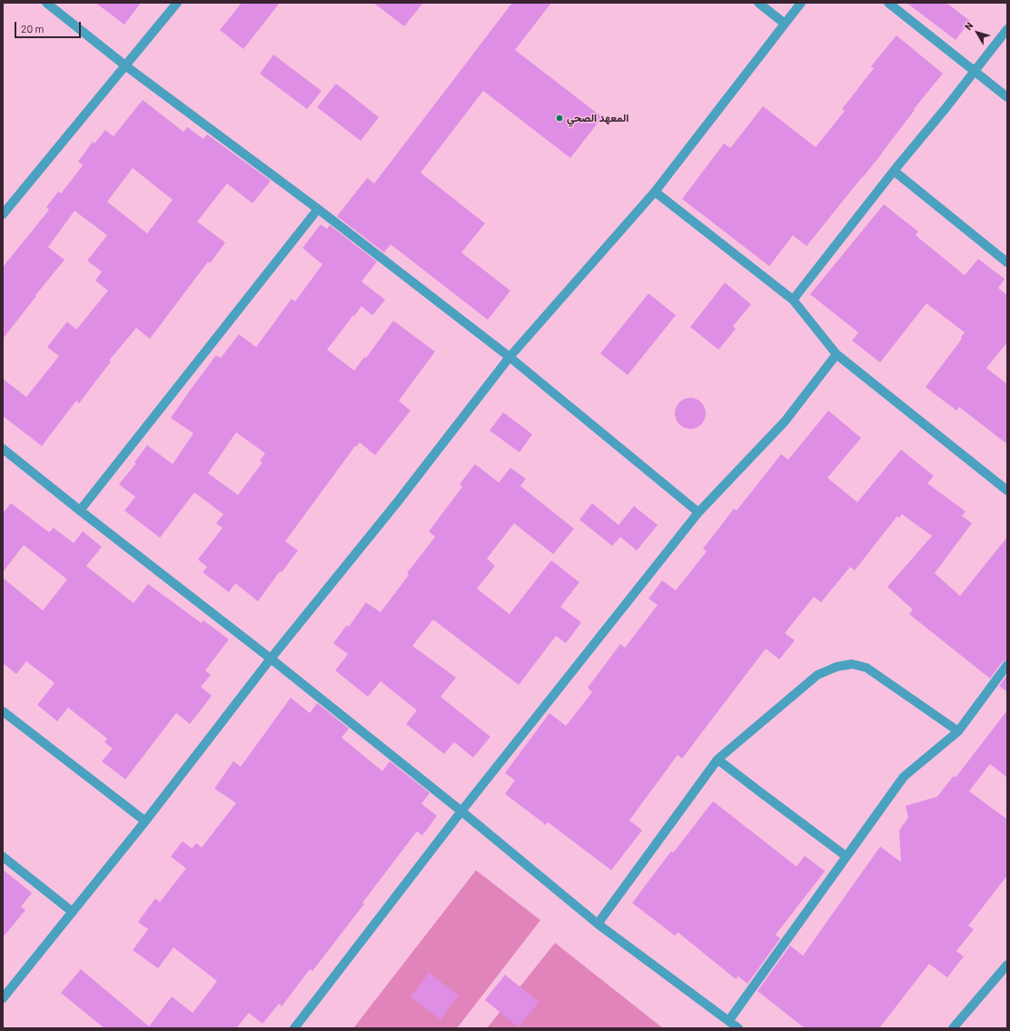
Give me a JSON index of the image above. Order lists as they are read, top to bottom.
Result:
{
  "places": ["المعهد الصحي"],
  "scale_bar": "20 m",
  "north": "top left"
}
